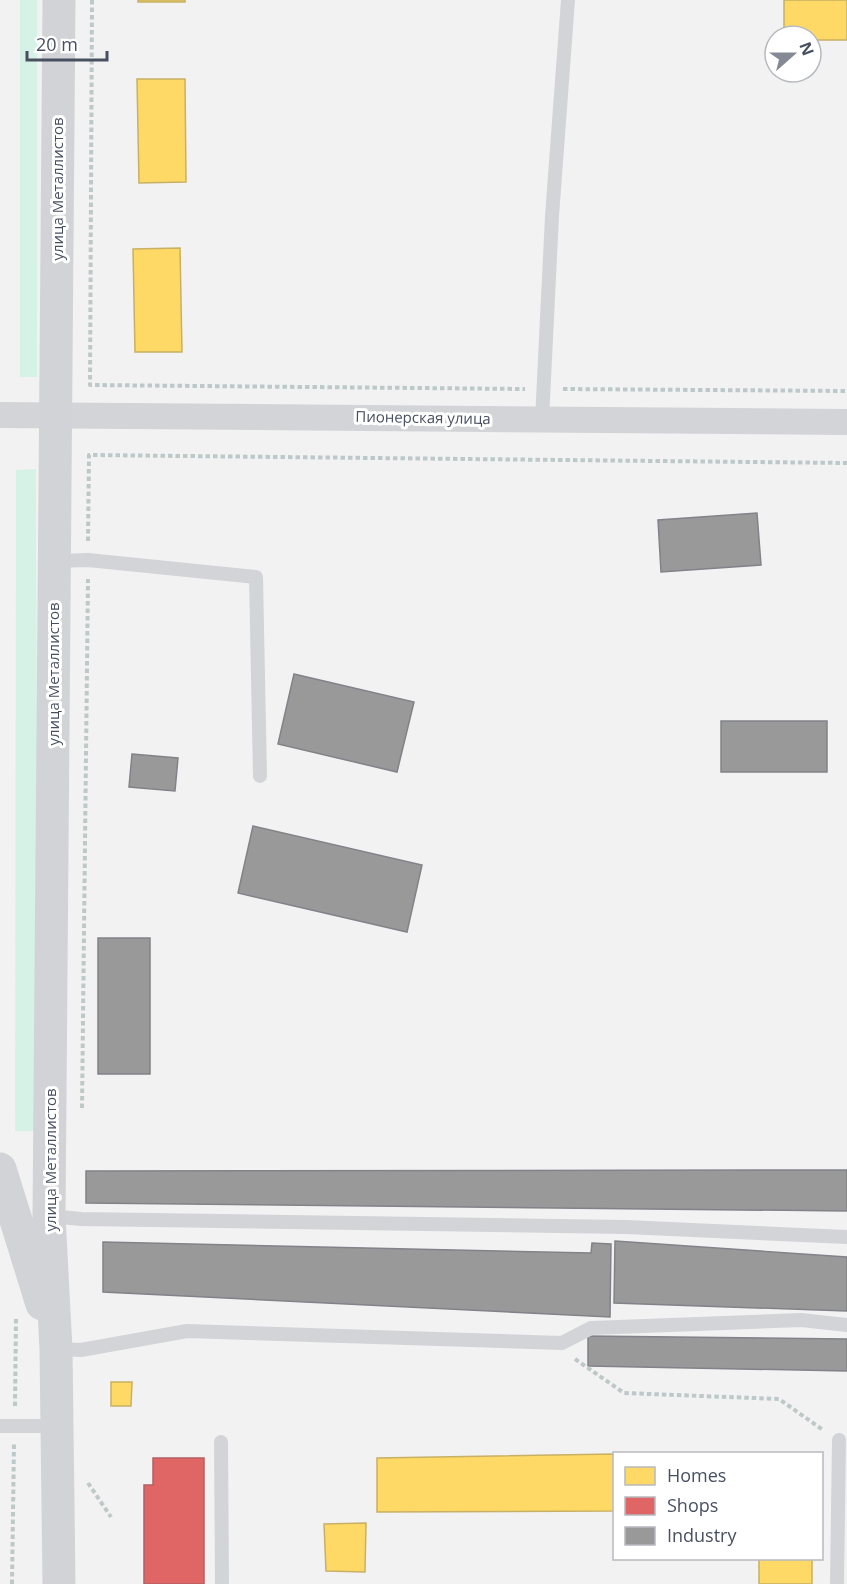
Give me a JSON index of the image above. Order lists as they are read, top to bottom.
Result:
{
  "streets": {
    "street": ["улица Металлистов", "Пионерская улица"]
  },
  "crossings": [
    ["улица Металлистов", "Пионерская улица"]
  ],
  "legend": ["Homes", "Shops", "Industry"],
  "scale_bar": "20 m",
  "north": "right"
}
